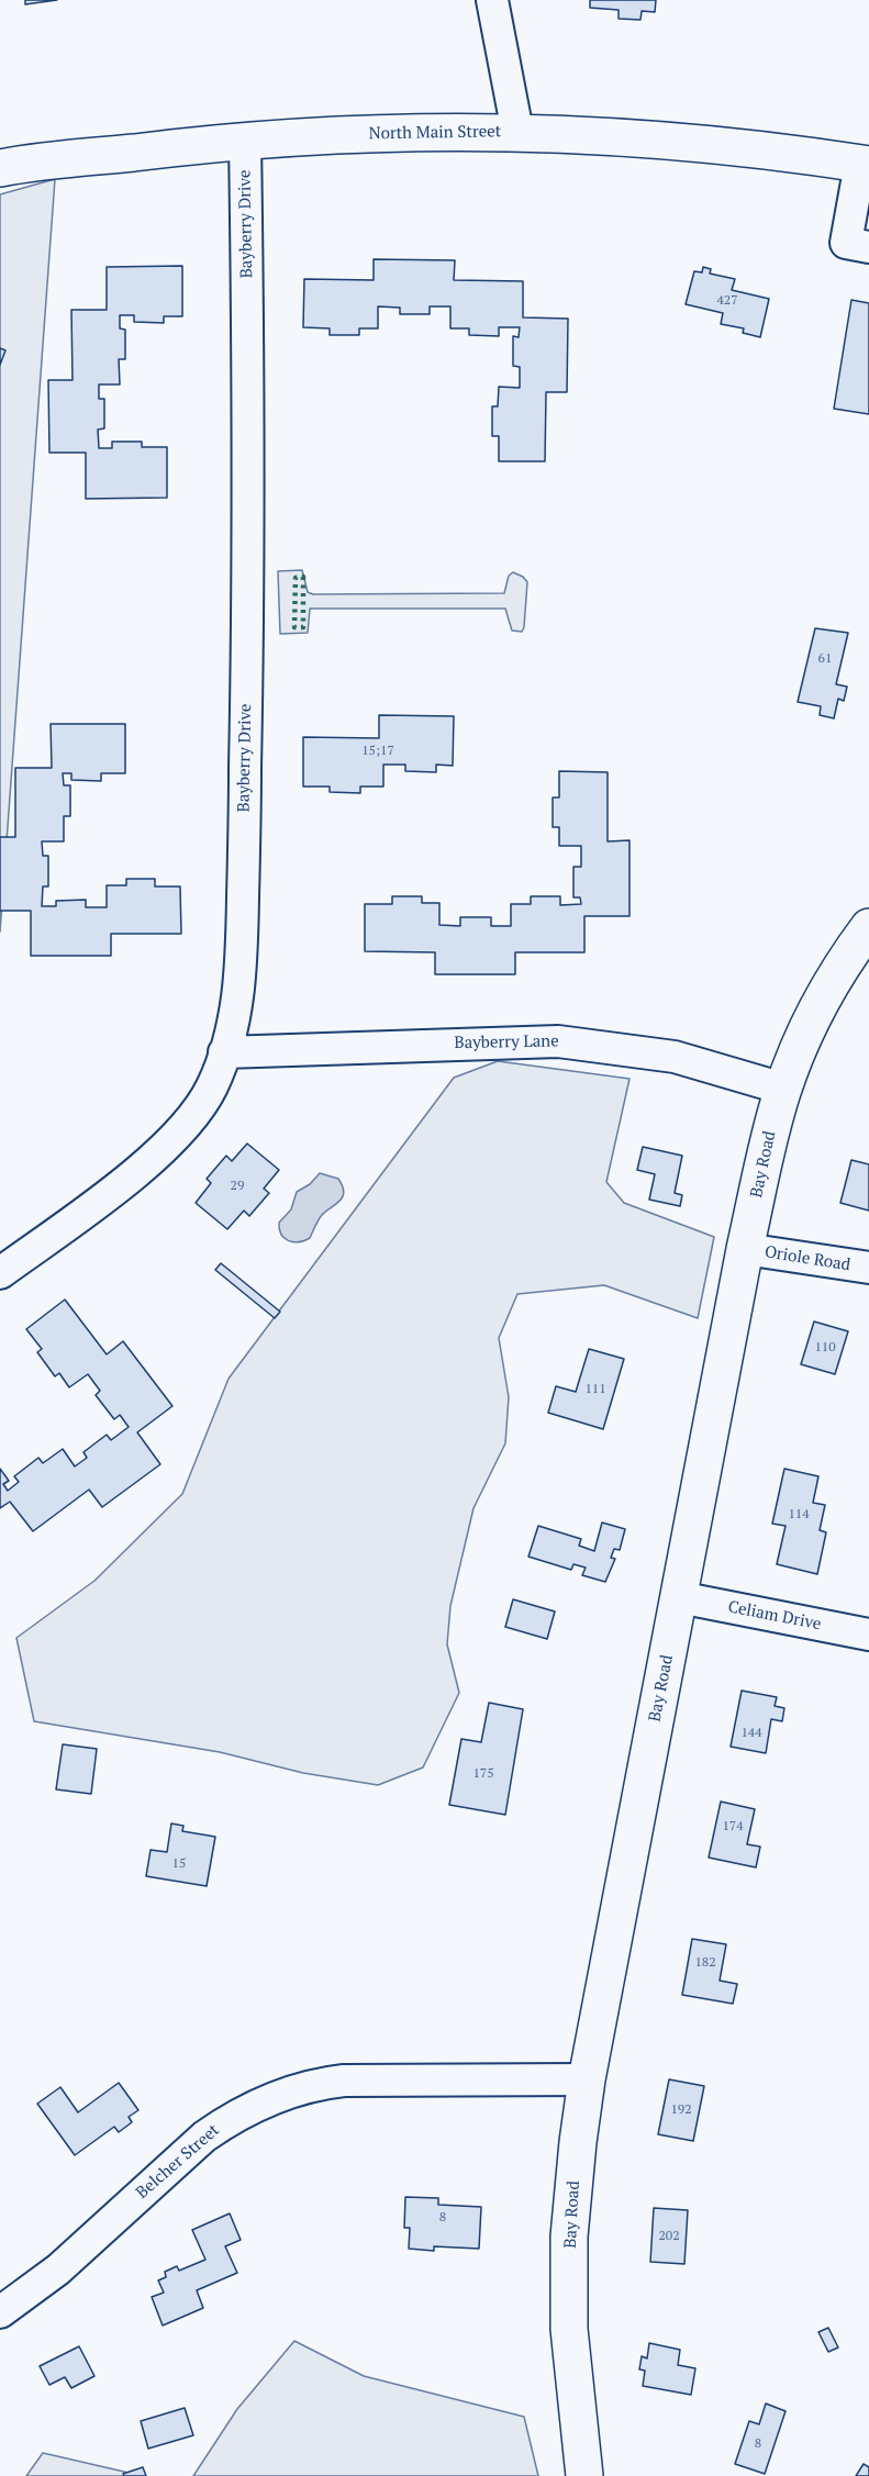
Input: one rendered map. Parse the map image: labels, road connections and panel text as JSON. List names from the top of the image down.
{
  "streets": {
    "main road": ["North Main Street", "Bay Road"],
    "street": [
      "Bayberry Drive",
      "Bayberry Lane",
      "Oriole Road",
      "Celiam Drive",
      "Belcher Street"
    ]
  },
  "crossings": [
    ["North Main Street", "Bayberry Drive"],
    ["Bayberry Drive", "Bayberry Lane"],
    ["Bayberry Lane", "Bay Road"],
    ["Bay Road", "Oriole Road"],
    ["Bay Road", "Celiam Drive"],
    ["Bay Road", "Belcher Street"]
  ],
  "house_numbers": [
    "427",
    "61",
    "15;17",
    "29",
    "110",
    "111",
    "114",
    "144",
    "175",
    "174",
    "15",
    "182",
    "192",
    "8",
    "202",
    "8"
  ]
}
